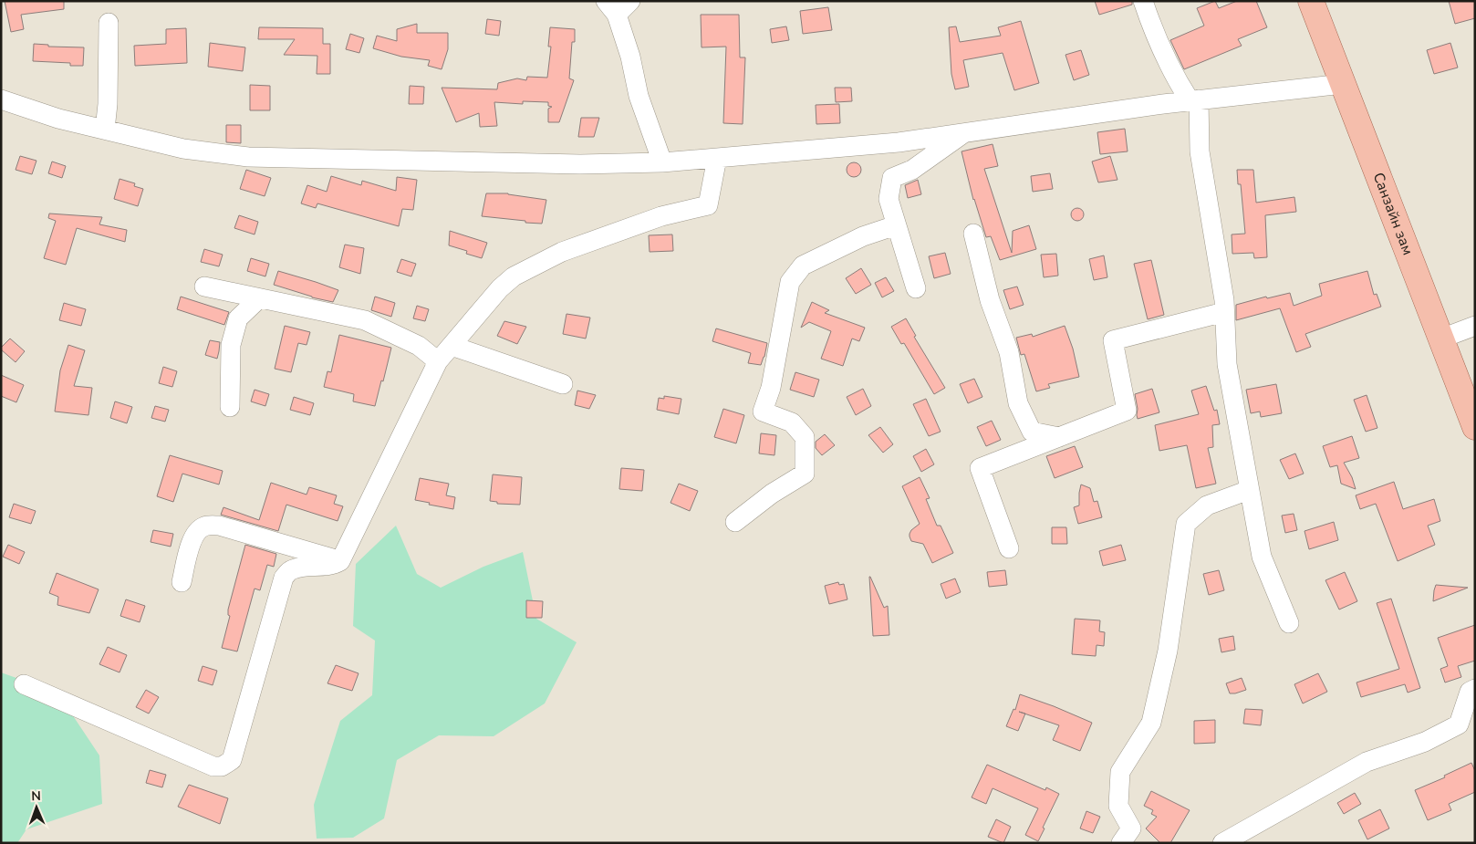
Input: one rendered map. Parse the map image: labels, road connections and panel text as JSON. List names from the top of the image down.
{
  "streets": {
    "main road": ["Санзайн зам"]
  },
  "north": "top"
}
